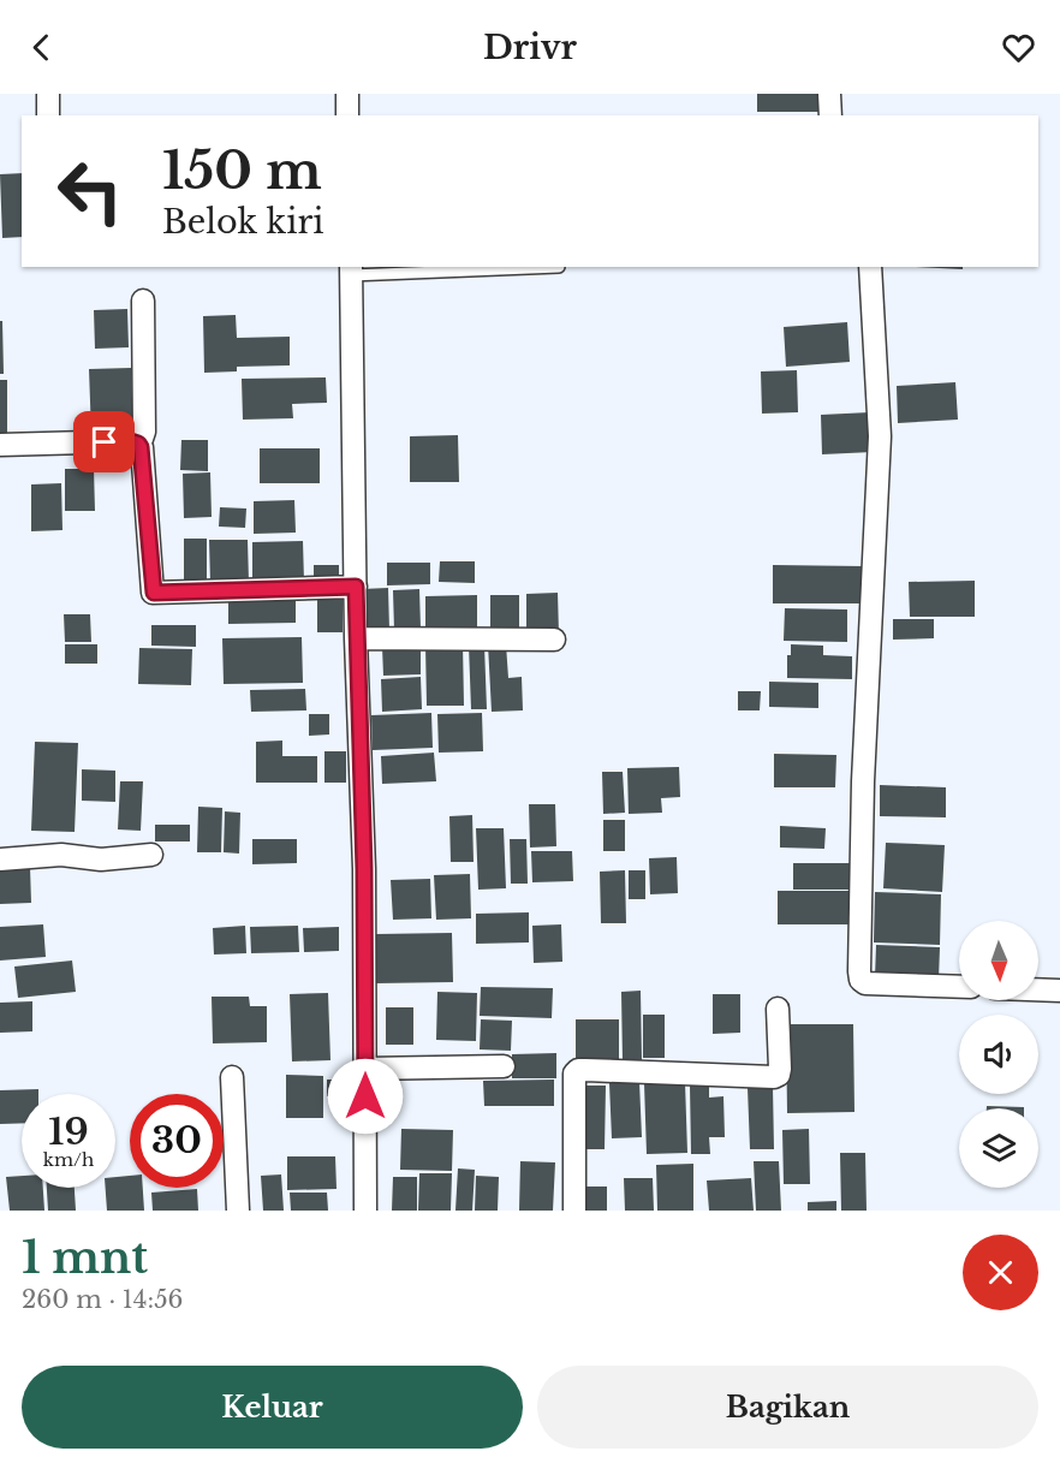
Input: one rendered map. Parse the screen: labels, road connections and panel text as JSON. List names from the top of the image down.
{
  "north": "bottom",
  "page": {
    "header": "Drivr",
    "turn": ["150 m", "Belok kiri"],
    "speed": "19 km/h",
    "limit": "30",
    "heading": ["1 mnt", "260 m · 14:56"],
    "buttons": ["Keluar", "Bagikan"]
  }
}
